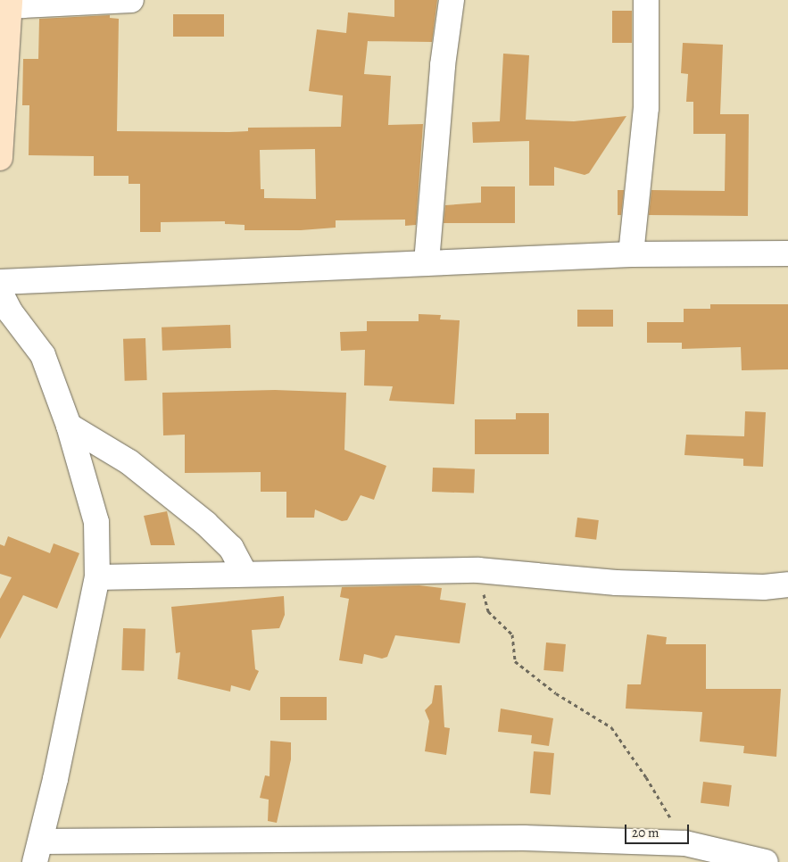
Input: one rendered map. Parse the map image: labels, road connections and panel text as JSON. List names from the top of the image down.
{
  "scale_bar": "20 m"
}
